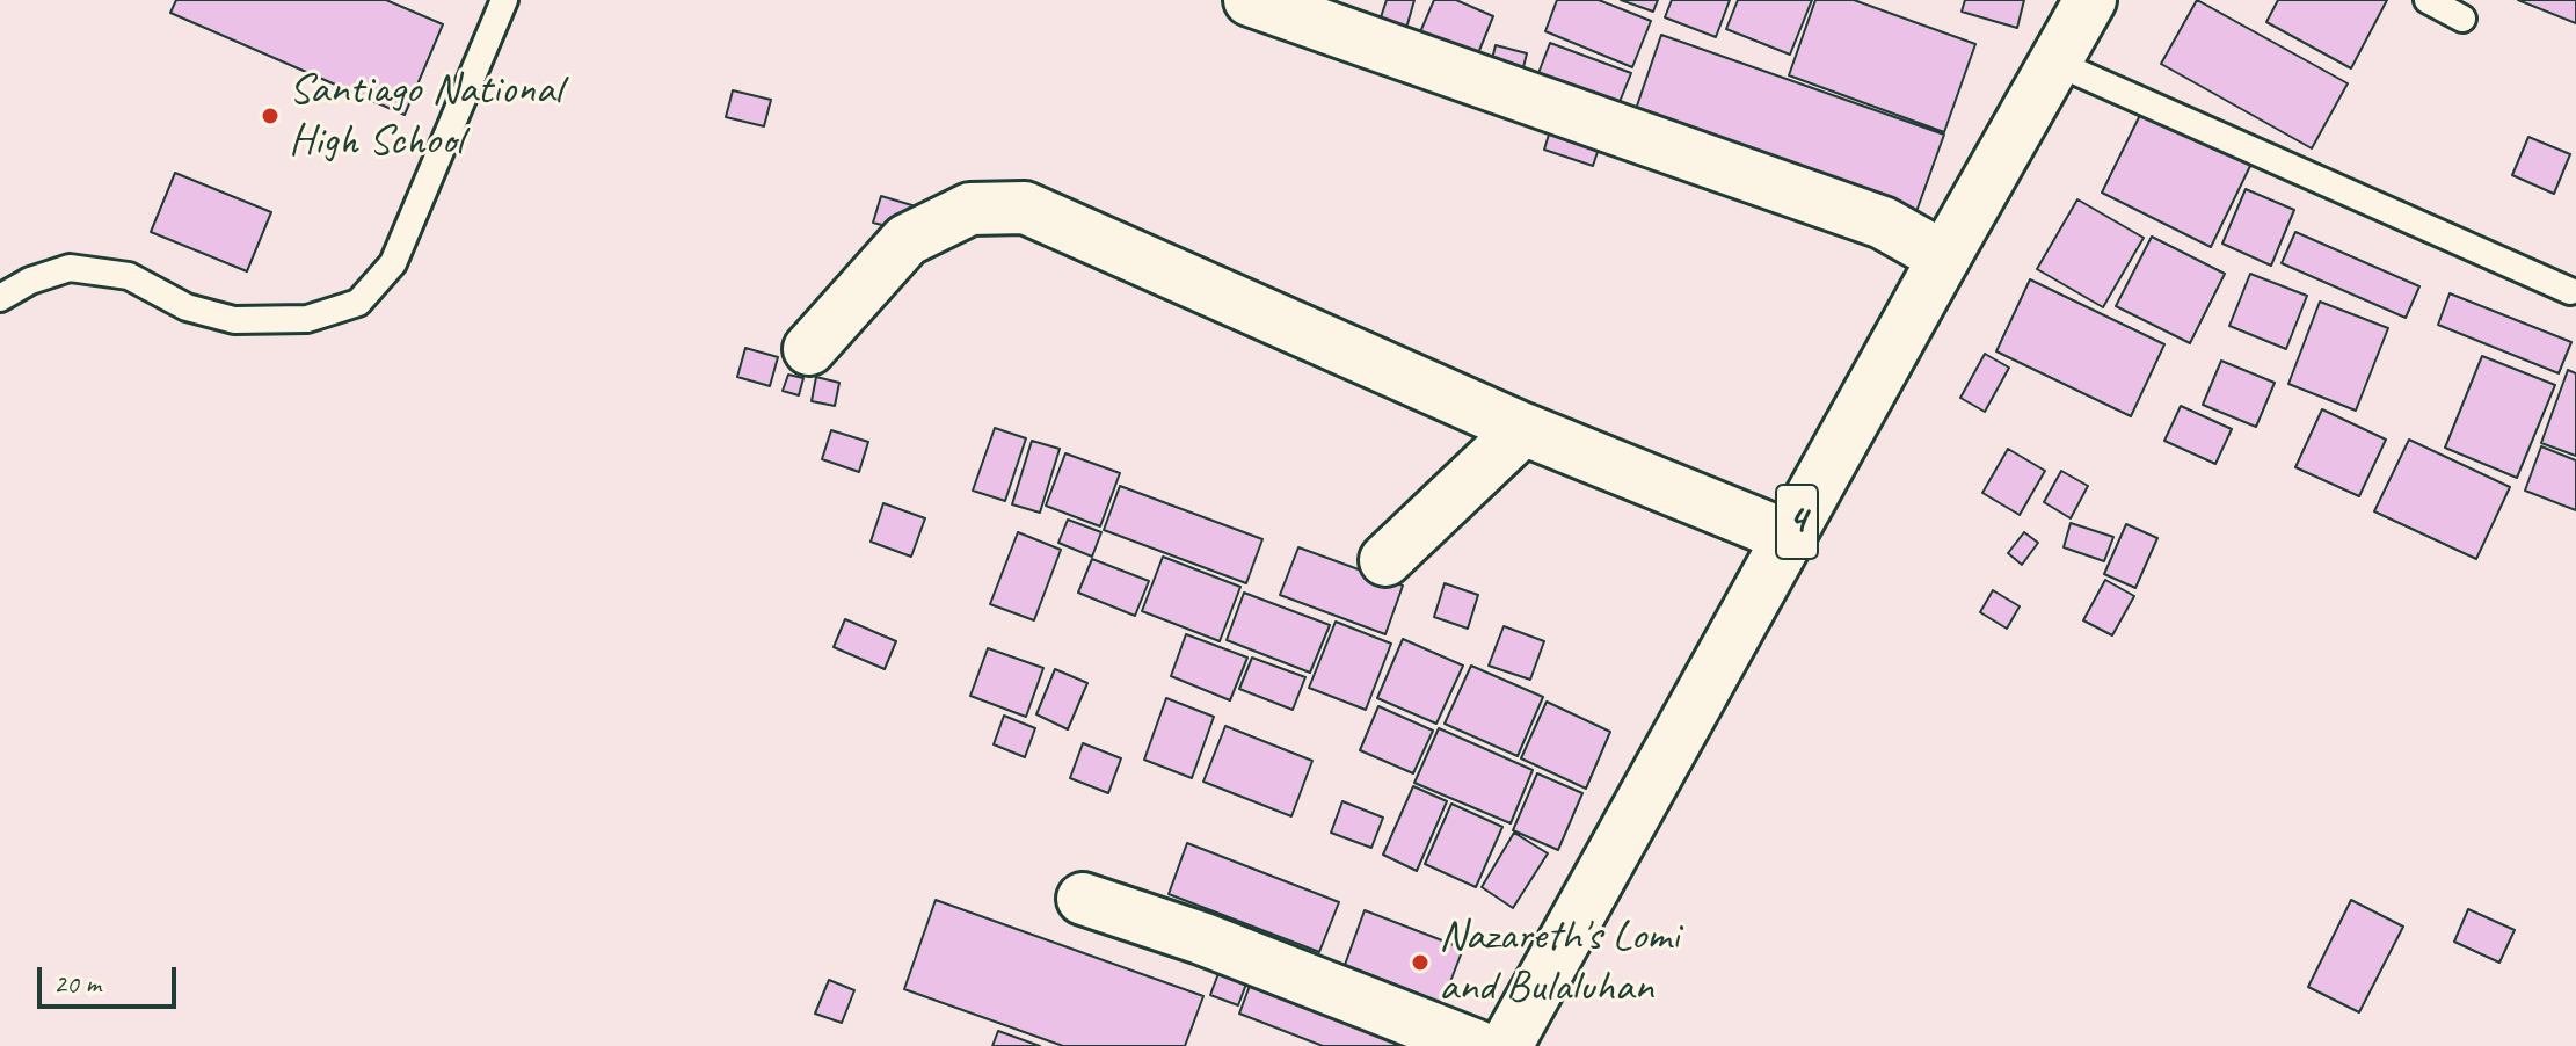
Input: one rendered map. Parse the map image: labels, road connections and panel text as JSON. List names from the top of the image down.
{
  "streets": {
    "main road": ["4"]
  },
  "places": ["Santiago National High School", "Nazareth's Lomi and Bulaluhan"],
  "scale_bar": "20 m"
}
